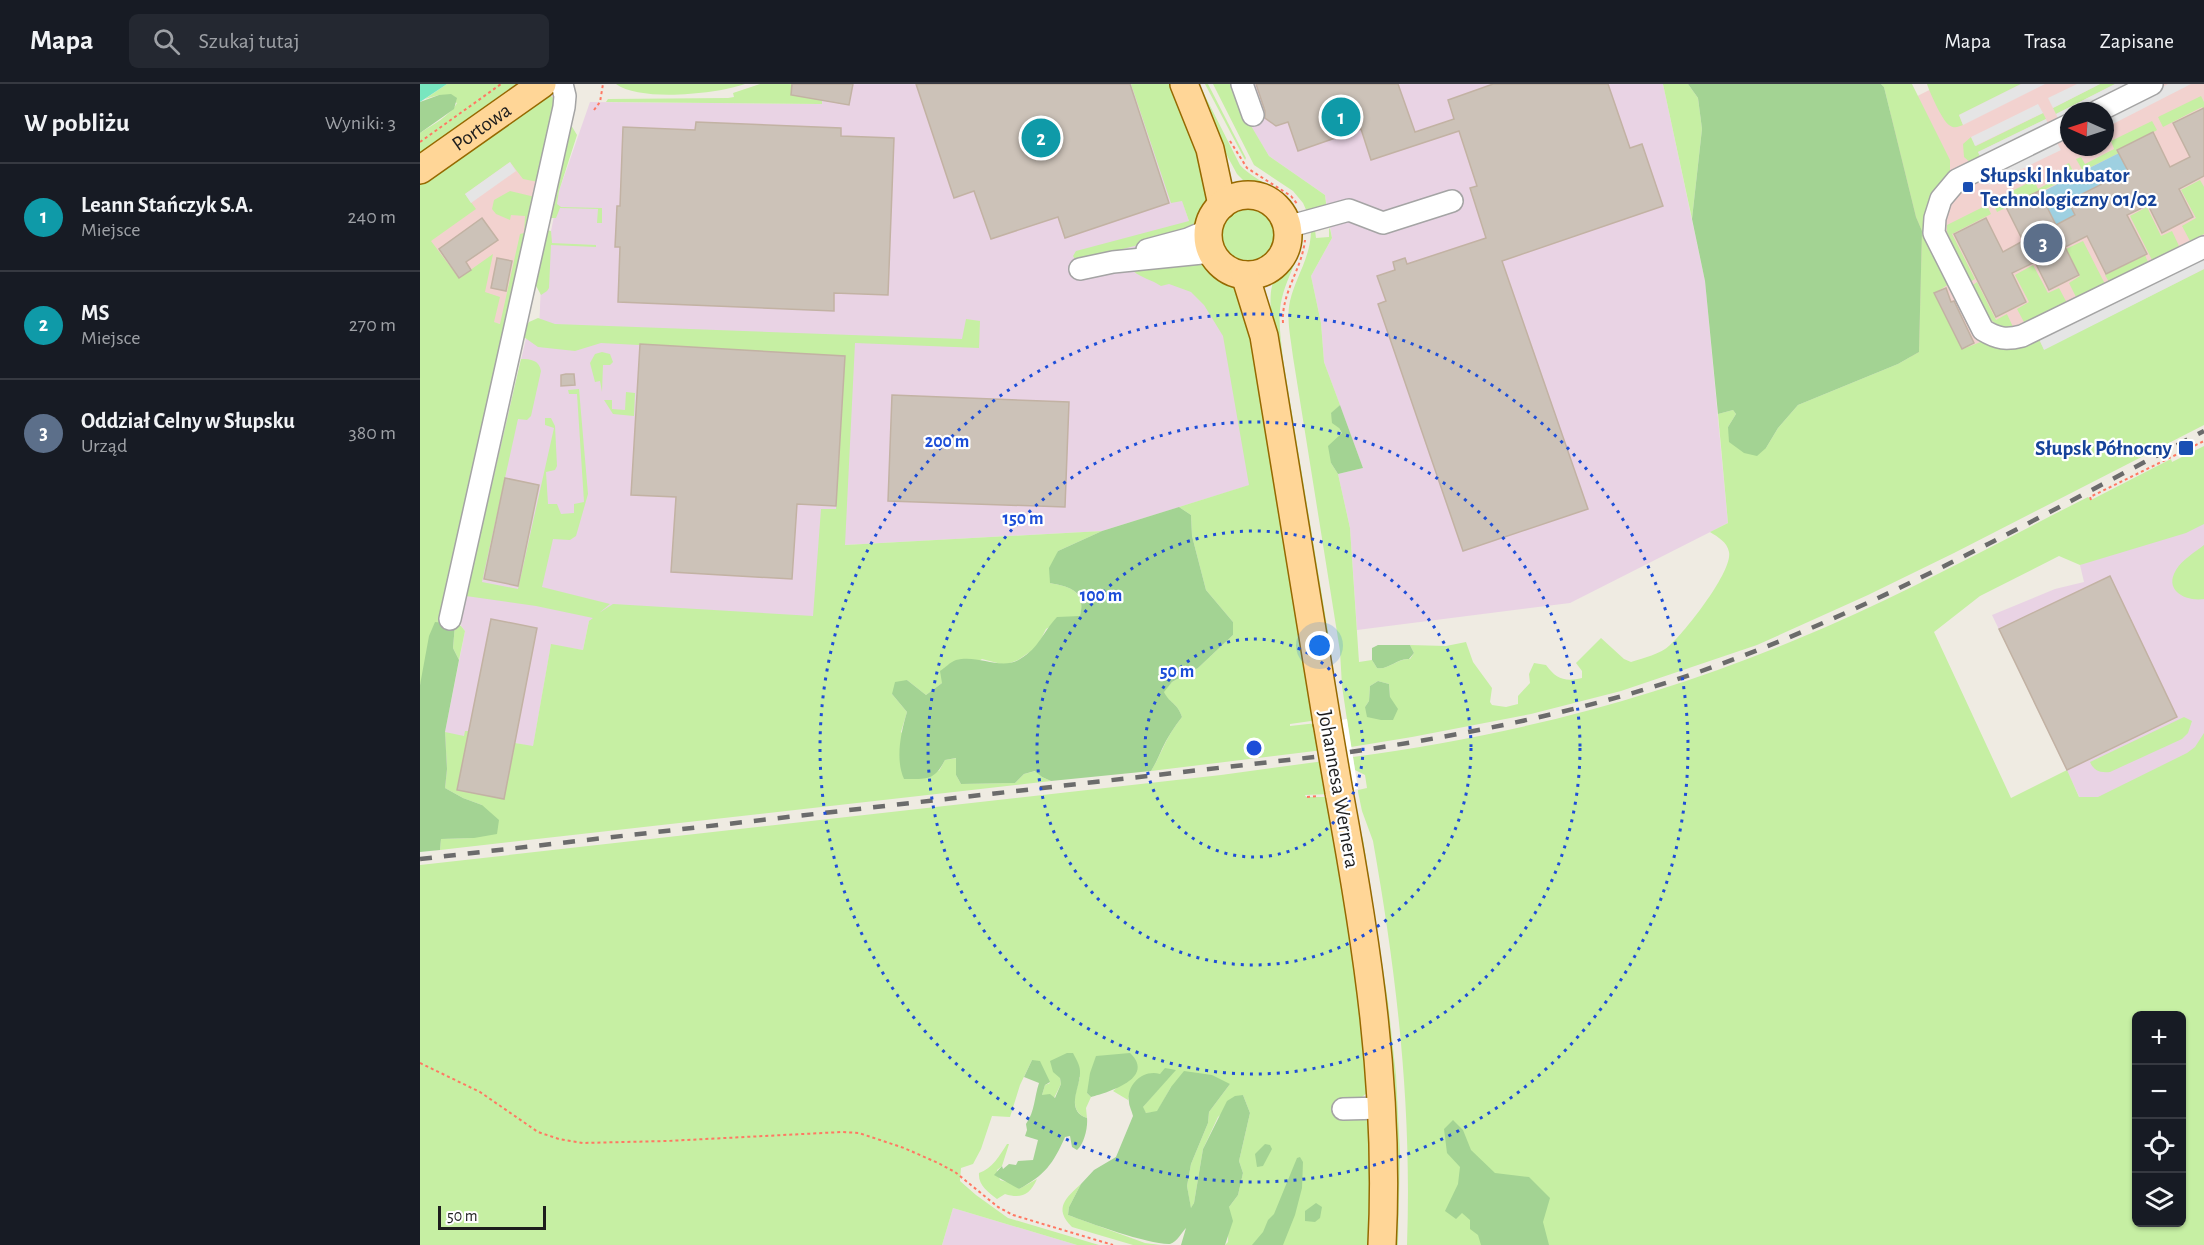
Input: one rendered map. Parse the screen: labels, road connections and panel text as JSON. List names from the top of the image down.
{
  "streets": {
    "main road": ["Portowa", "Johannesa Wernera"]
  },
  "places": {
    "transit": ["Słupski Inkubator Technologiczny 01/02", "Słupsk Północny"]
  },
  "scale_bar": "50 m",
  "north": "left",
  "page": {
    "header": "Mapa",
    "search": "Szukaj tutaj",
    "nav": ["Mapa", "Trasa", "Zapisane"],
    "heading": ["W pobliżu", "Wyniki: 3"],
    "pins": ["1", "2", "3"],
    "list": [
      {
        "mark": "1",
        "name": "Leann Stańczyk S.A.",
        "note": "Miejsce",
        "value": "240 m"
      },
      {
        "mark": "2",
        "name": "MS",
        "note": "Miejsce",
        "value": "270 m"
      },
      {
        "mark": "3",
        "name": "Oddział Celny w Słupsku",
        "note": "Urząd",
        "value": "380 m"
      }
    ],
    "map_buttons": ["+", "−"],
    "scale": "50 m"
  },
  "rings": [
    "200 m",
    "150 m",
    "100 m",
    "50 m"
  ]
}
